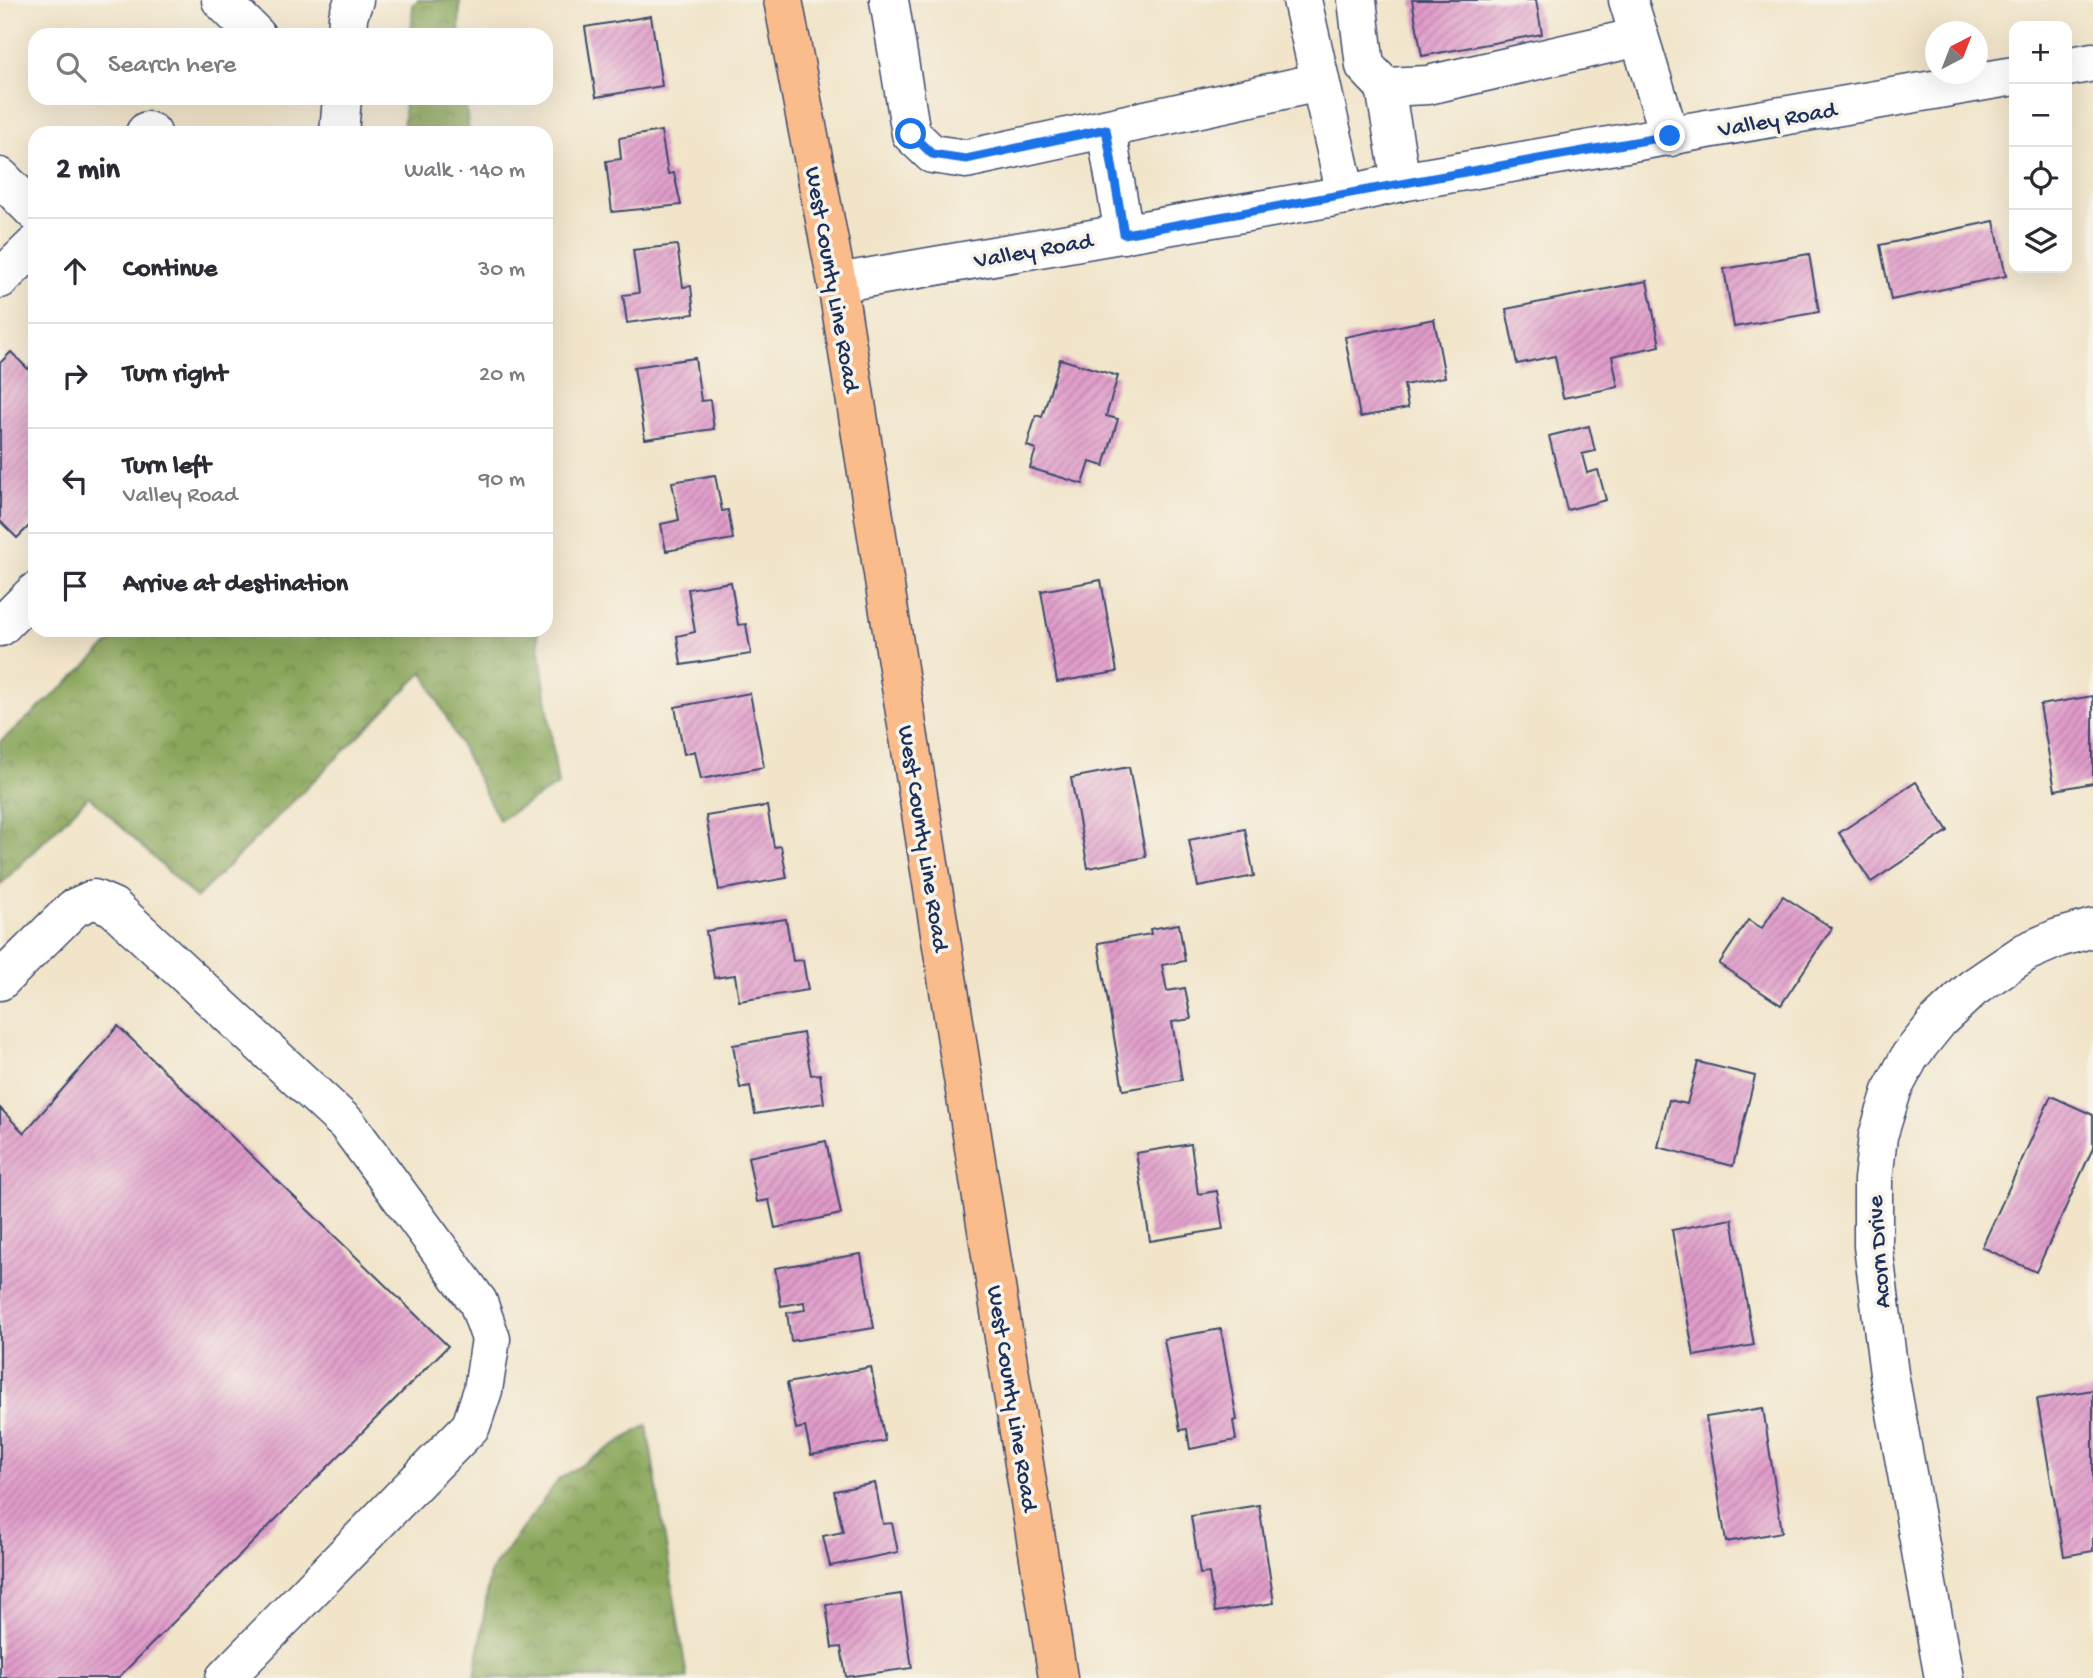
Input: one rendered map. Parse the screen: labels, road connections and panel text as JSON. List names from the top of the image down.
{
  "streets": {
    "main road": ["West County Line Road"],
    "street": ["Valley Road", "Acorn Drive"]
  },
  "crossings": [
    ["Valley Road", "West County Line Road"]
  ],
  "north": "top right",
  "page": {
    "map_buttons": ["+", "−"],
    "search": "Search here",
    "heading": ["2 min", "Walk · 140 m"],
    "list": [
      ["Continue", "30 m"],
      ["Turn right", "20 m"],
      ["Turn left", "Valley Road", "90 m"],
      "Arrive at destination"
    ]
  }
}
